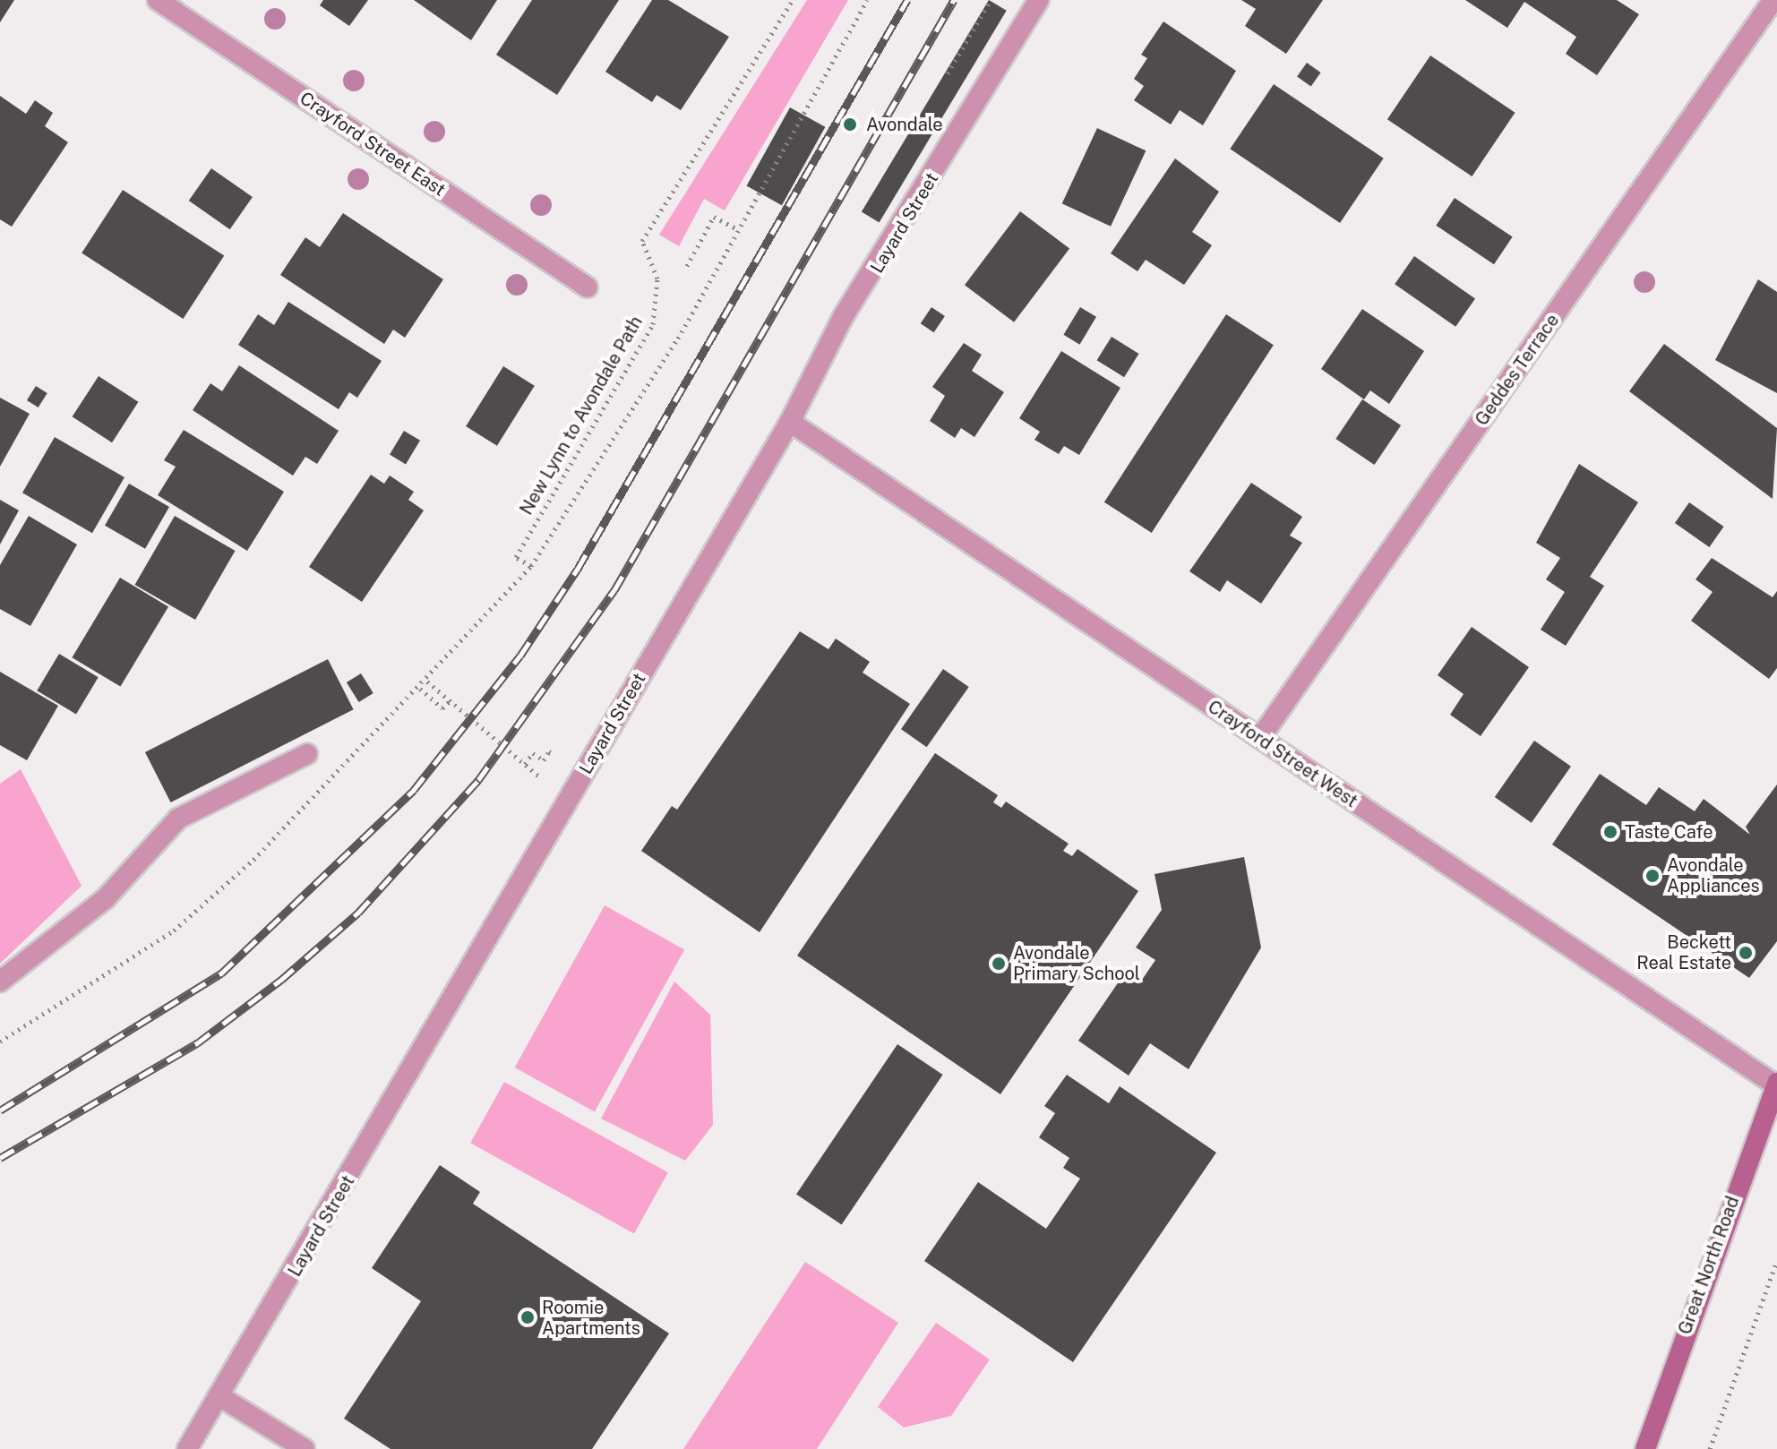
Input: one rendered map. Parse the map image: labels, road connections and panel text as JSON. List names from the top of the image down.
{
  "streets": {
    "main road": ["Great North Road"],
    "street": [
      "Crayford Street East",
      "Layard Street",
      "Geddes Terrace",
      "Crayford Street West"
    ],
    "path": ["New Lynn to Avondale Path"]
  },
  "crossings": [
    ["Layard Street", "Crayford Street West"],
    ["Geddes Terrace", "Crayford Street West"],
    ["Crayford Street West", "Great North Road"]
  ],
  "places": [
    "Avondale",
    "Taste Cafe",
    "Avondale Appliances",
    "Beckett Real Estate",
    "Avondale Primary School",
    "Roomie Apartments"
  ]
}
